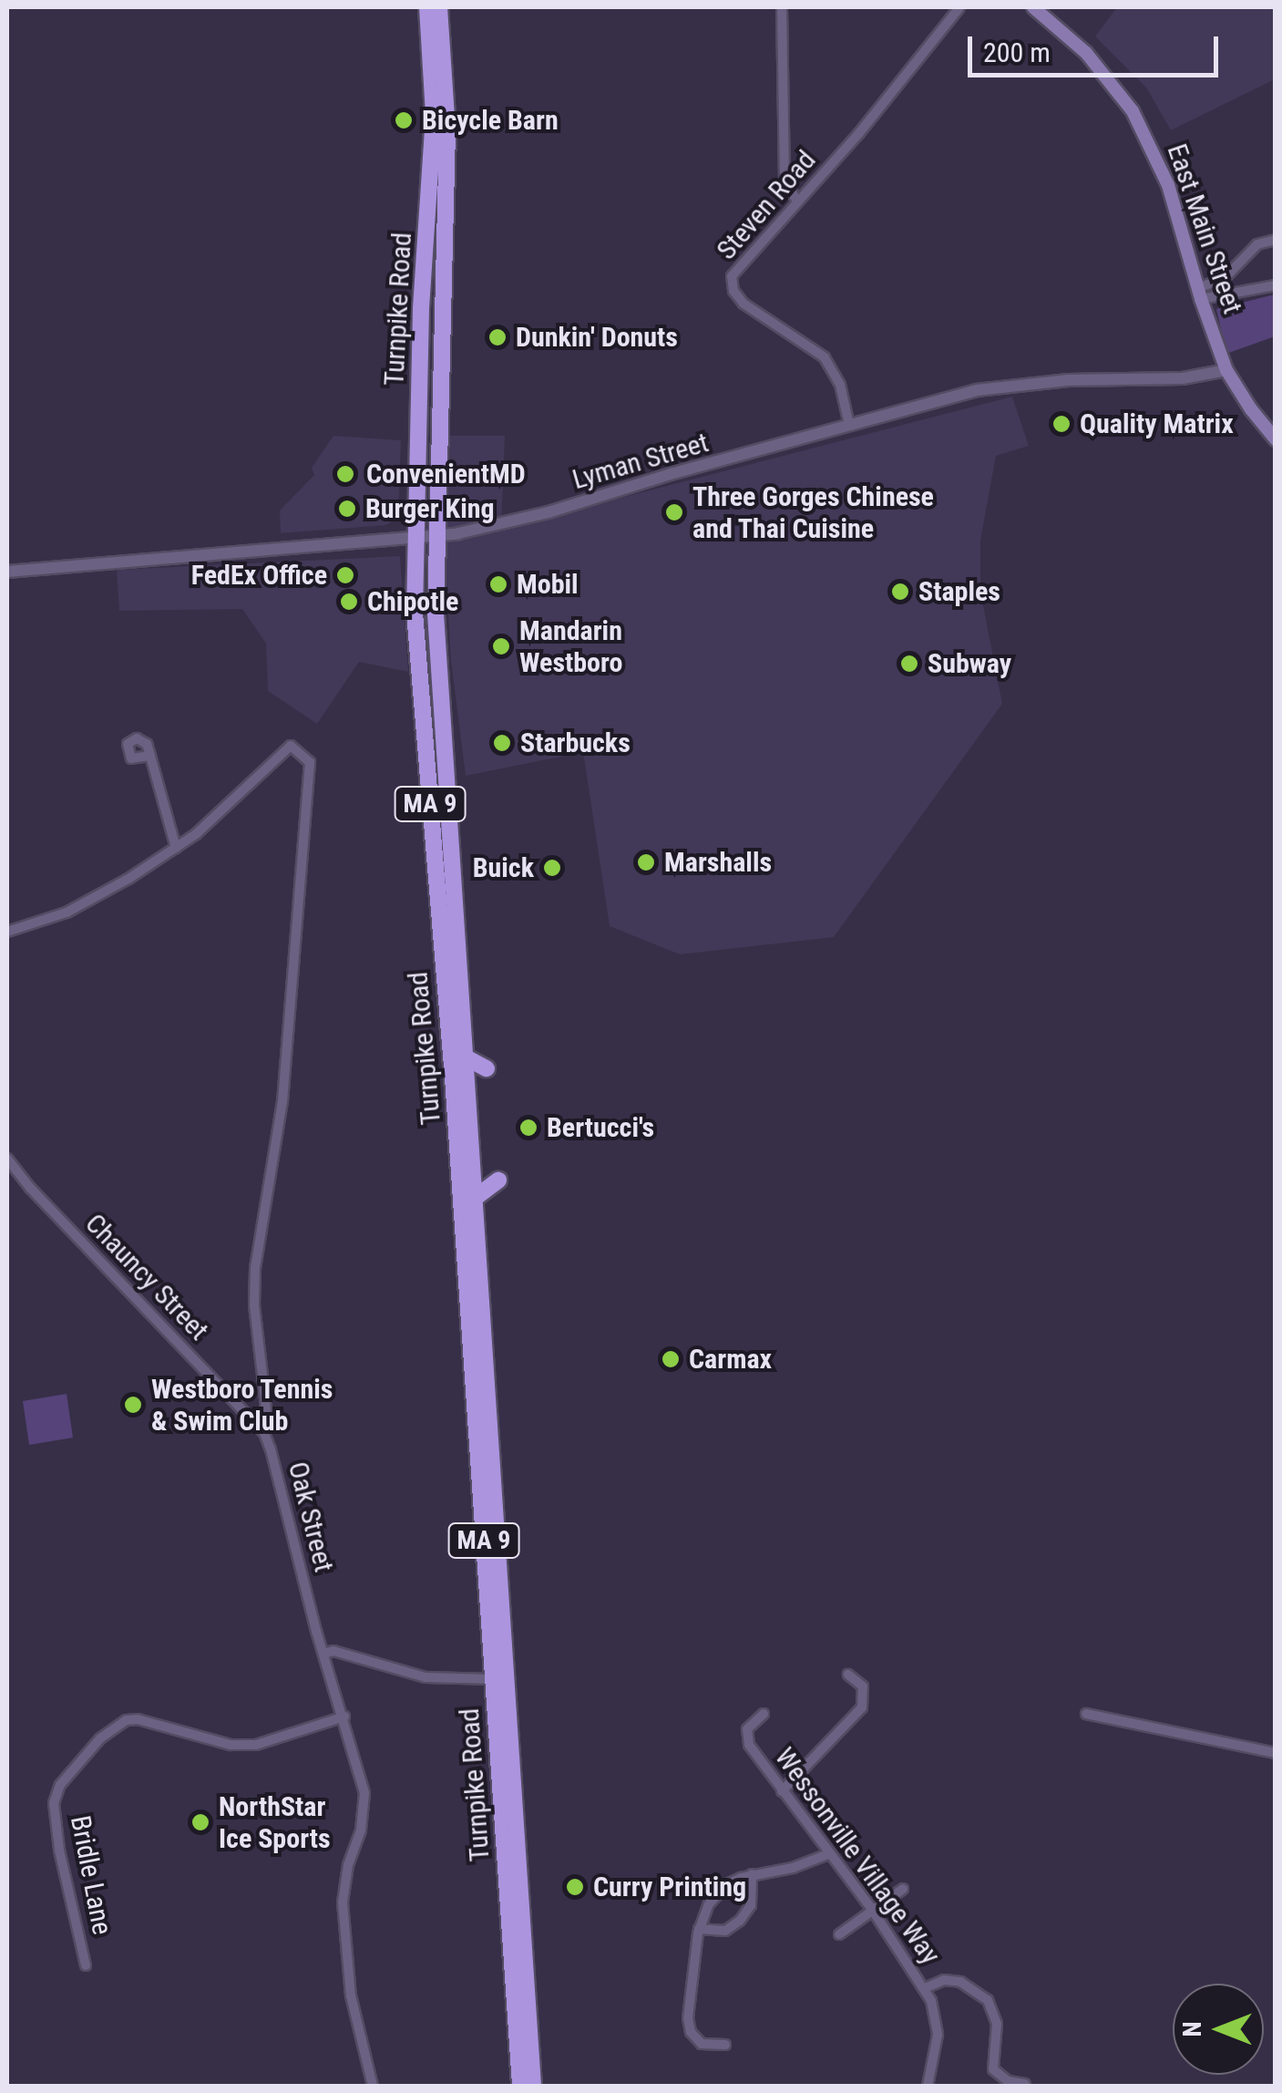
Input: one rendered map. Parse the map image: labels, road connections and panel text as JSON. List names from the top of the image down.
{
  "streets": {
    "highway": ["Turnpike Road", "MA 9"],
    "main road": ["East Main Street"],
    "street": [
      "Steven Road",
      "Lyman Street",
      "Chauncy Street",
      "Oak Street",
      "Wessonville Village Way",
      "Bridle Lane"
    ]
  },
  "crossings": [
    ["Steven Road", "Lyman Street"],
    ["East Main Street", "Lyman Street"],
    ["Turnpike Road", "Lyman Street"],
    ["Chauncy Street", "Oak Street"],
    ["Oak Street", "Bridle Lane"]
  ],
  "places": [
    "Bicycle Barn",
    "Dunkin' Donuts",
    "Quality Matrix",
    "ConvenientMD",
    "Burger King",
    "Three Gorges Chinese and Thai Cuisine",
    "FedEx Office",
    "Mobil",
    "Staples",
    "Chipotle",
    "Mandarin Westboro",
    "Subway",
    "Starbucks",
    "Marshalls",
    "Buick",
    "Bertucci's",
    "Carmax",
    "Westboro Tennis & Swim Club",
    "NorthStar Ice Sports",
    "Curry Printing"
  ],
  "scale_bar": "200 m",
  "north": "left"
}
